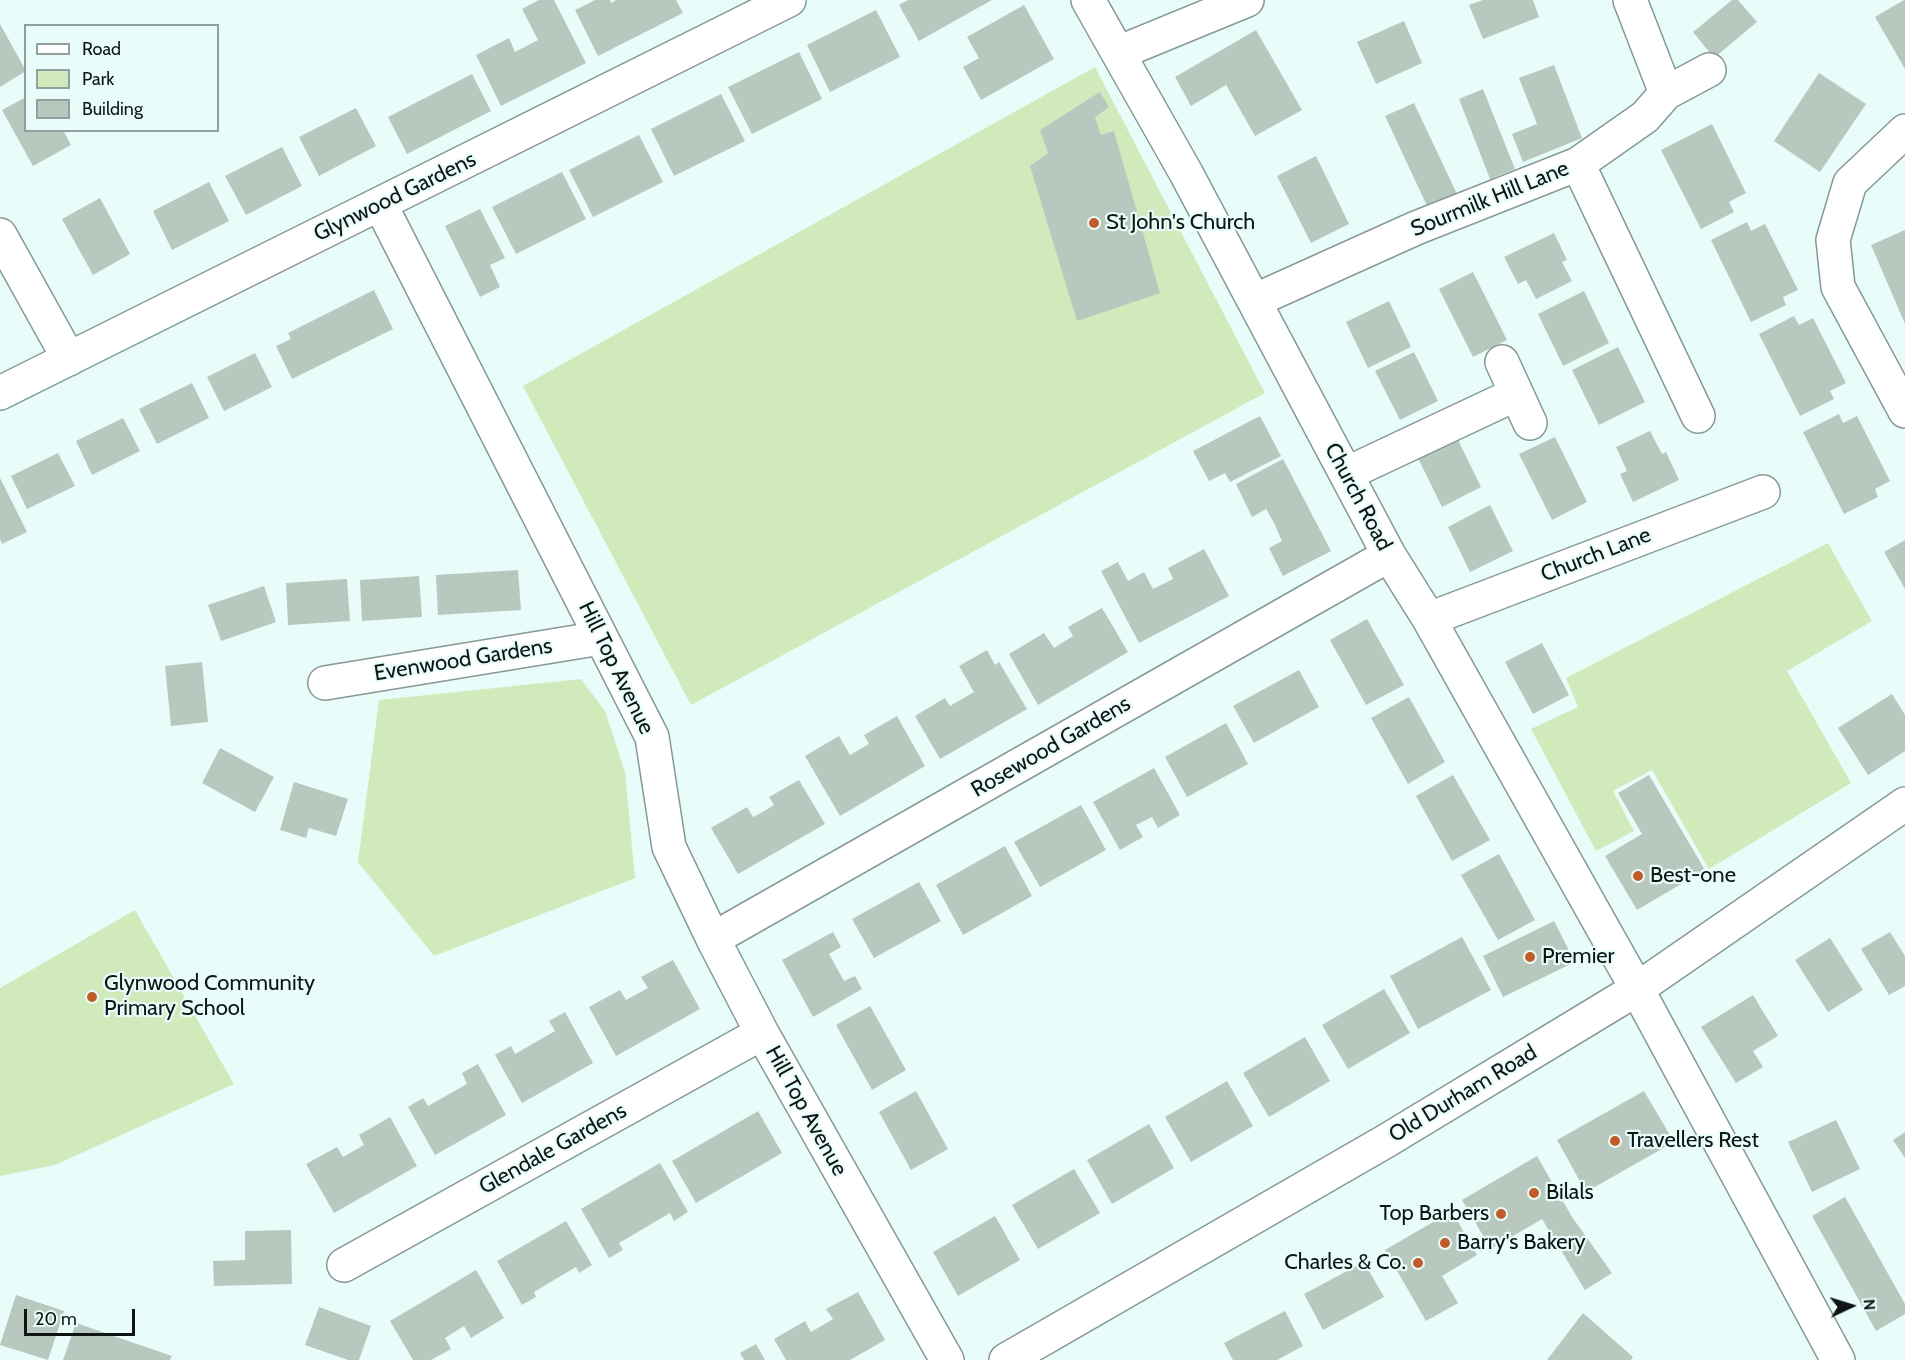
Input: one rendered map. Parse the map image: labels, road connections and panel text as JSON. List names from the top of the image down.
{
  "streets": {
    "street": [
      "Glynwood Gardens",
      "Sourmilk Hill Lane",
      "Church Road",
      "Church Lane",
      "Evenwood Gardens",
      "Hill Top Avenue",
      "Rosewood Gardens",
      "Old Durham Road",
      "Glendale Gardens"
    ]
  },
  "crossings": [
    ["Glynwood Gardens", "Hill Top Avenue"],
    ["Sourmilk Hill Lane", "Church Road"],
    ["Church Road", "Church Lane"],
    ["Church Road", "Rosewood Gardens"],
    ["Church Road", "Old Durham Road"],
    ["Evenwood Gardens", "Hill Top Avenue"],
    ["Hill Top Avenue", "Rosewood Gardens"],
    ["Hill Top Avenue", "Glendale Gardens"]
  ],
  "places": [
    "St John's Church",
    "Best-one",
    "Premier",
    "Glynwood Community Primary School",
    "Travellers Rest",
    "Bilals",
    "Top Barbers",
    "Barry's Bakery",
    "Charles & Co."
  ],
  "legend": ["Road", "Park", "Building"],
  "scale_bar": "20 m",
  "north": "right"
}
